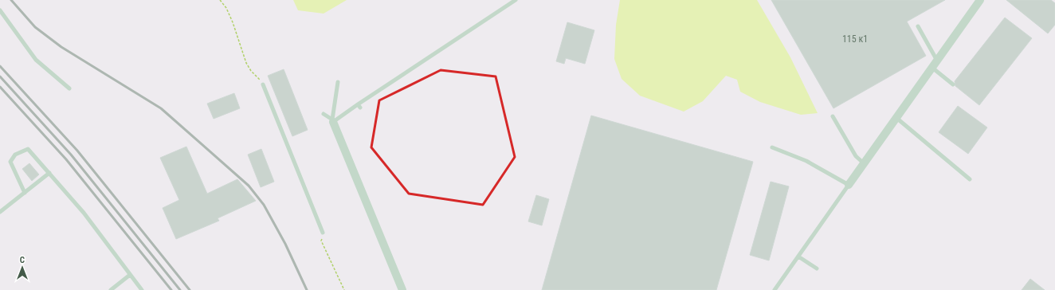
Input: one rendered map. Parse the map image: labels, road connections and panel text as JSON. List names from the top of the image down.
{
  "house_numbers": ["115 к1"],
  "north": "top"
}
